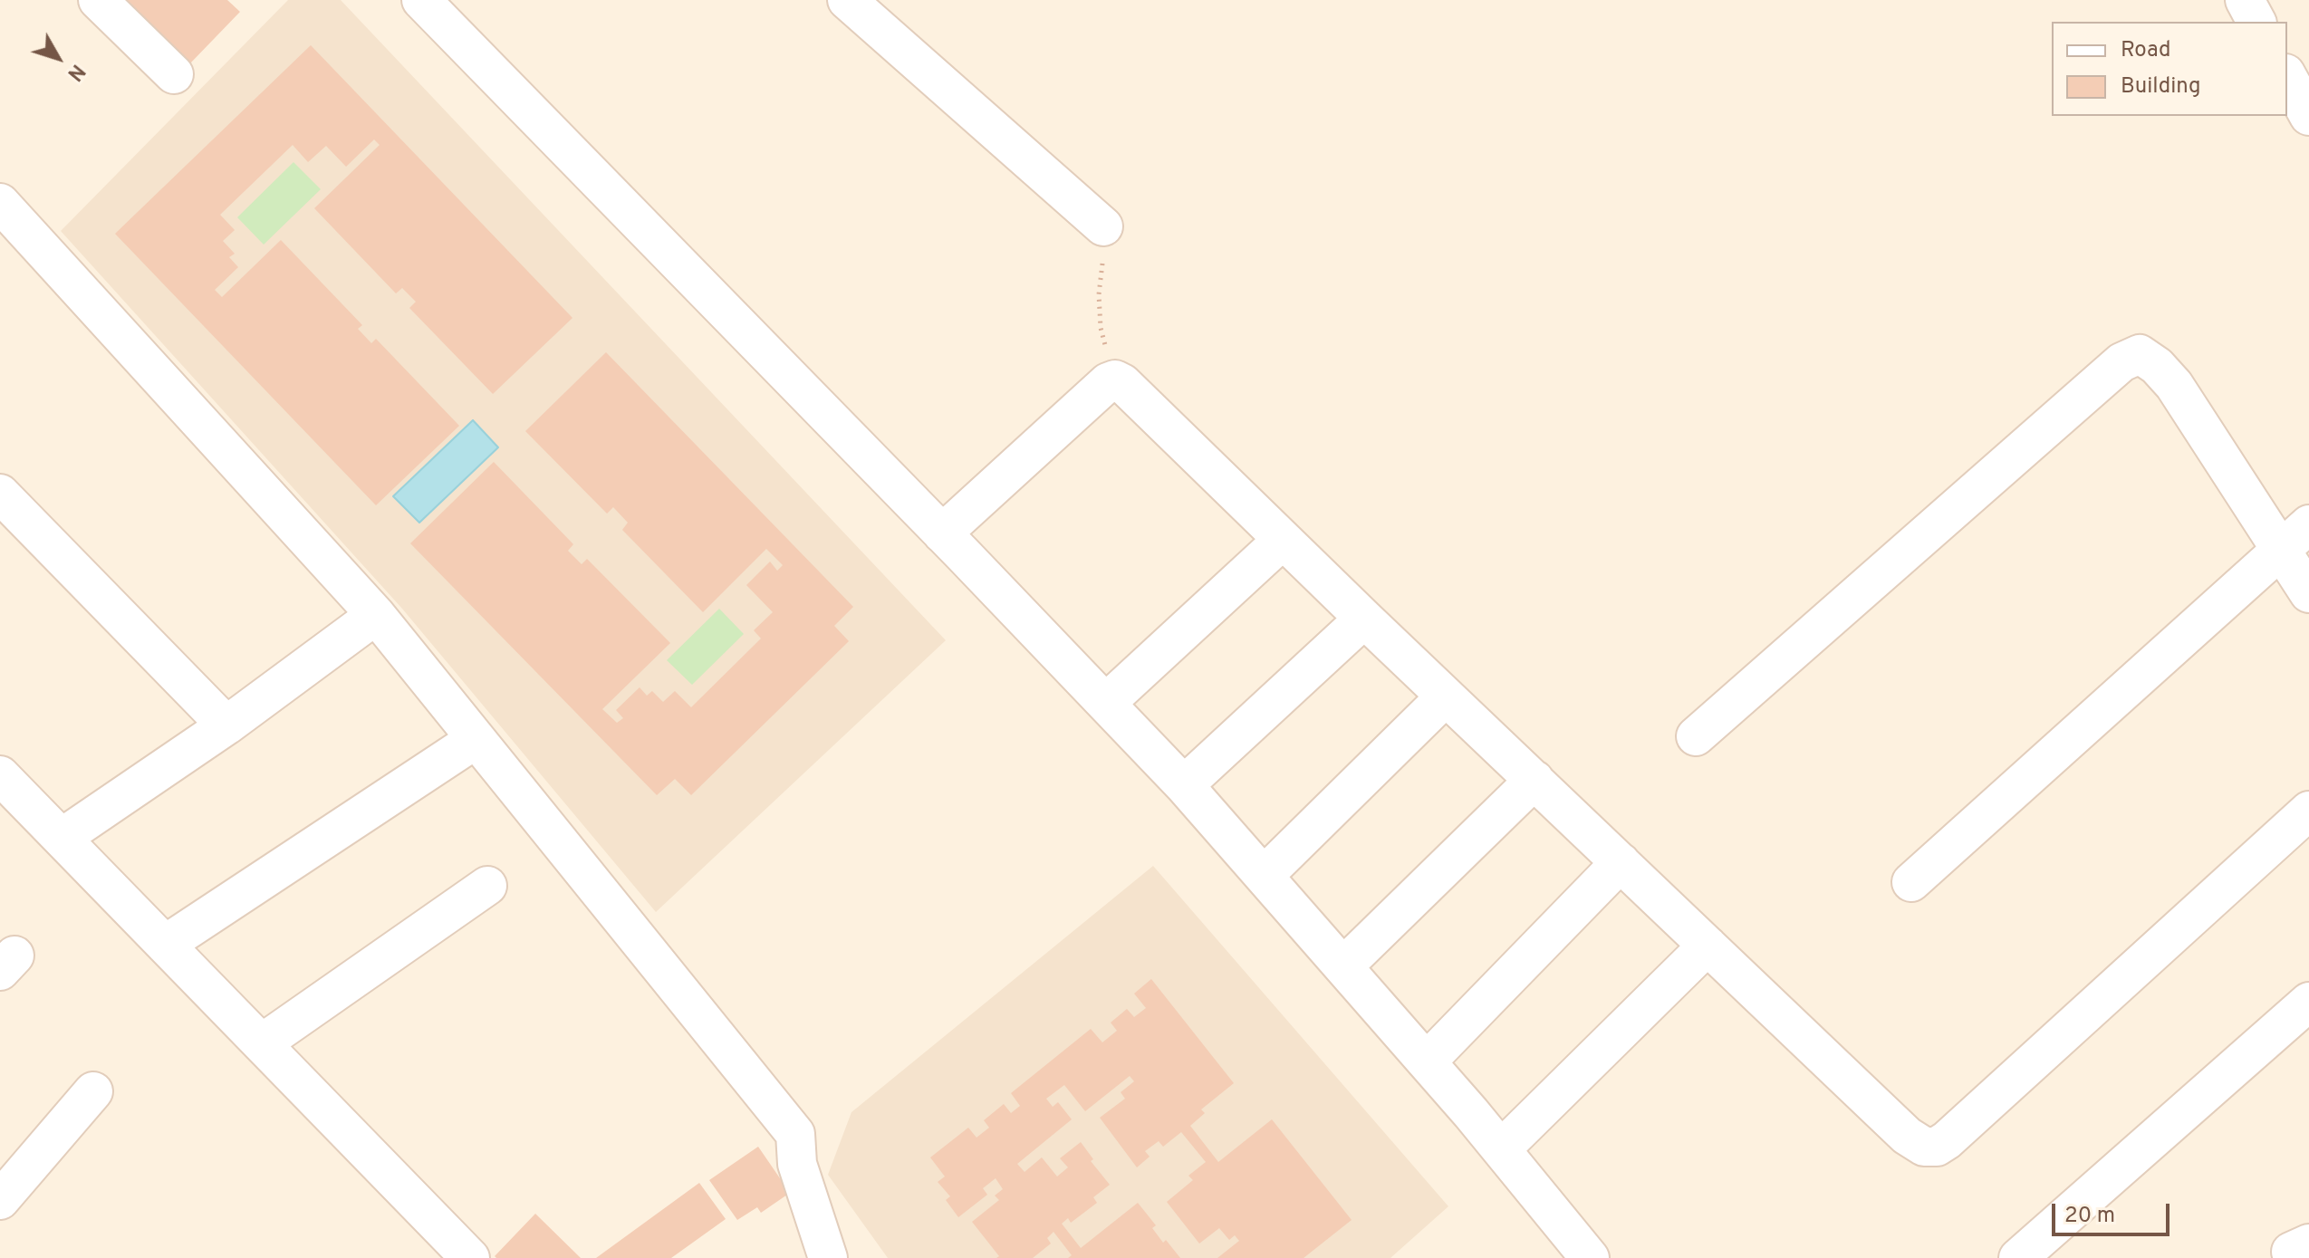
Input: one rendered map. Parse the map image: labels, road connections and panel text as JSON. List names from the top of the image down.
{
  "legend": ["Road", "Building"],
  "scale_bar": "20 m",
  "north": "bottom right"
}
